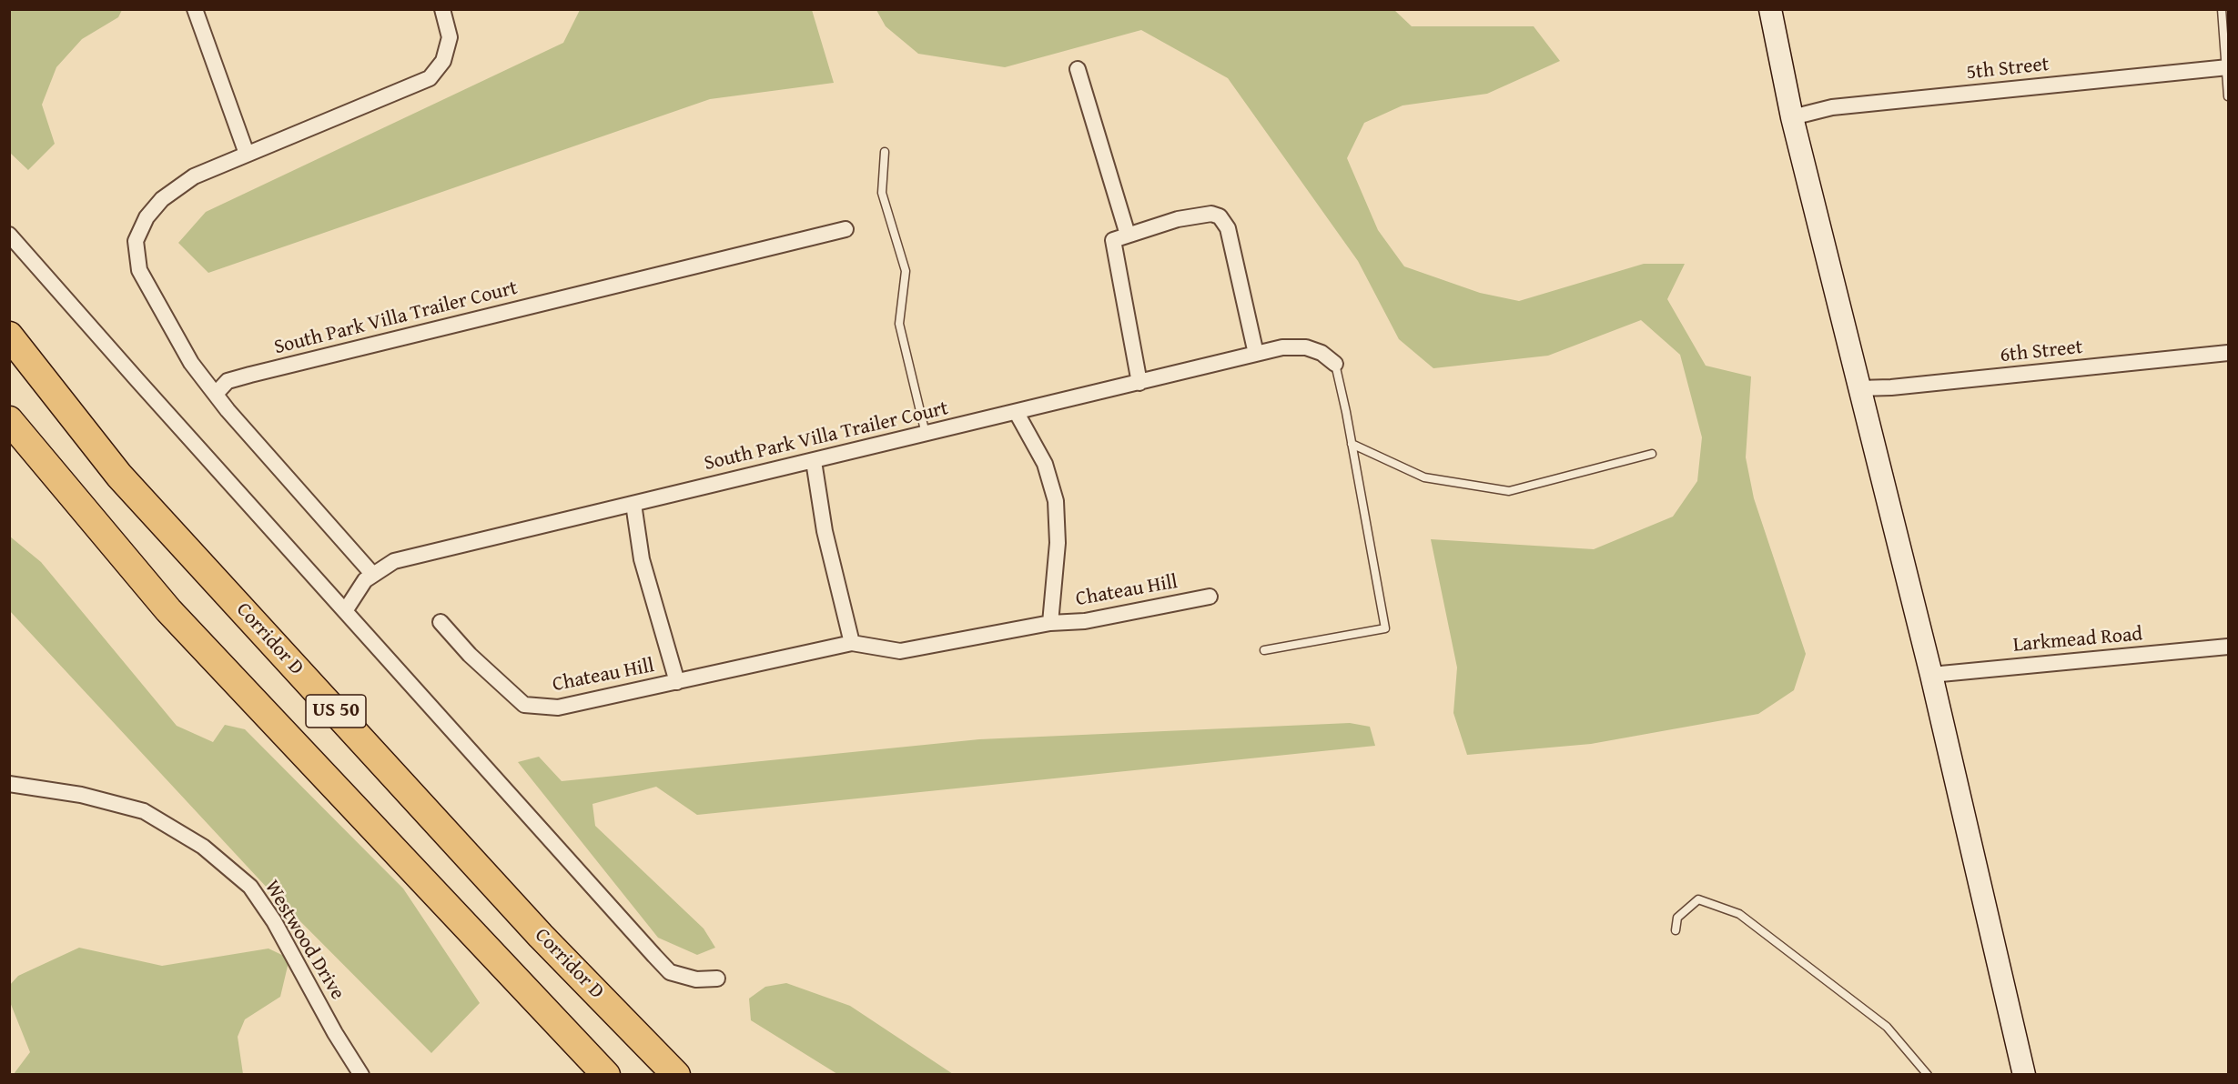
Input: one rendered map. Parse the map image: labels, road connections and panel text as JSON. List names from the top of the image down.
{
  "streets": {
    "highway": ["Corridor D", "US 50"],
    "street": [
      "5th Street",
      "South Park Villa Trailer Court",
      "6th Street",
      "Chateau Hill",
      "Larkmead Road",
      "Westwood Drive"
    ]
  },
  "crossings": [
    ["South Park Villa Trailer Court", "Chateau Hill"]
  ]
}
